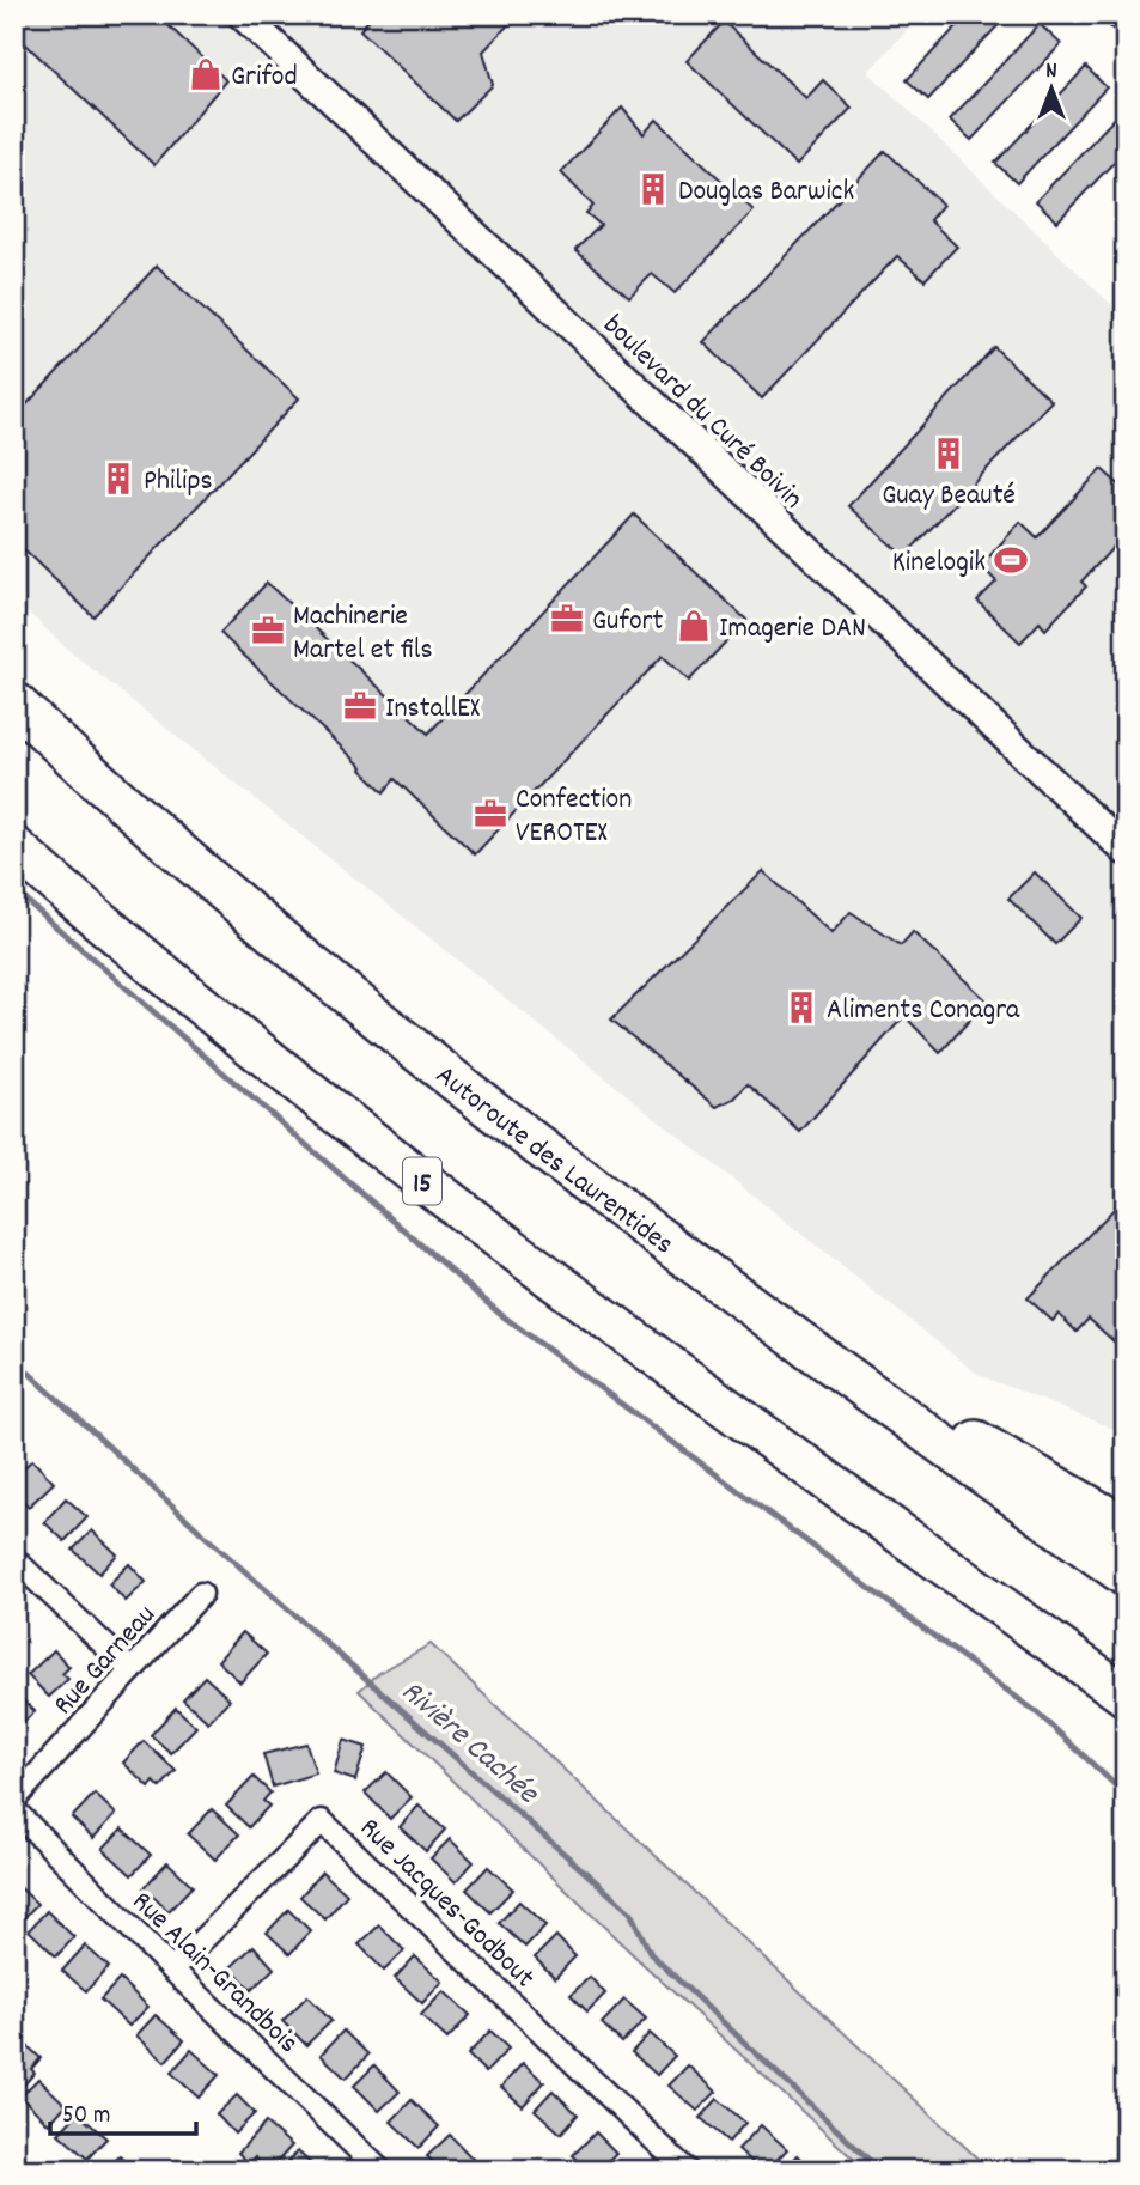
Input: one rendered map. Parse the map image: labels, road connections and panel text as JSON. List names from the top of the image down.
{
  "streets": {
    "highway": ["Autoroute des Laurentides", "15"],
    "street": [
      "boulevard du Curé Boivin",
      "Rue Garneau",
      "Rue Jacques-Godbout",
      "Rue Alain-Grandbois"
    ]
  },
  "crossings": [
    ["Rue Jacques-Godbout", "Rue Alain-Grandbois"]
  ],
  "water": ["Rivière Cachée"],
  "places": {
    "shop": ["Grifod", "Imagerie DAN"],
    "building": [
      "Douglas Barwick",
      "Guay Beauté",
      "Philips",
      "Aliments Conagra"
    ],
    "sports": ["Kinelogik"],
    "office": [
      "Gufort",
      "Machinerie Martel et fils",
      "InstallEX",
      "Confection VEROTEX"
    ]
  },
  "scale_bar": "50 m",
  "north": "top"
}
